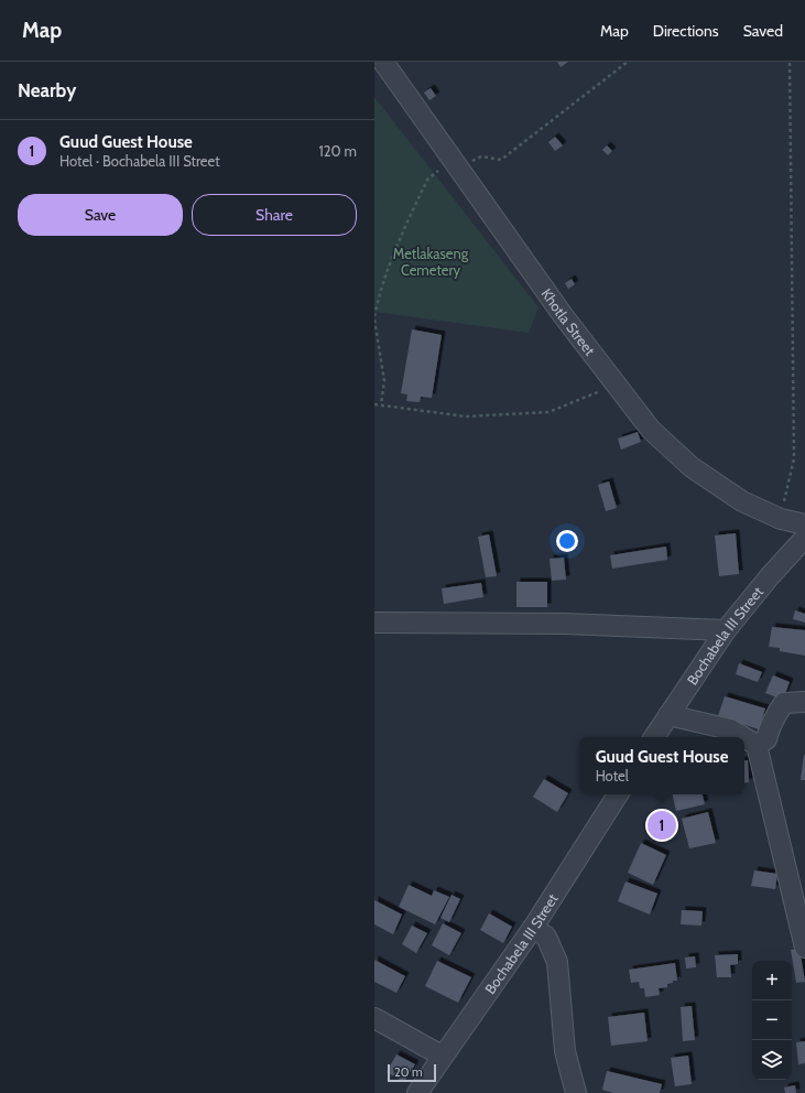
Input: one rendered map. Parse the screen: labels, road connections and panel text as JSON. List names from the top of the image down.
{
  "streets": {
    "street": ["Khotla Street", "Bochabela III Street"]
  },
  "parks": ["Metlakaseng Cemetery"],
  "scale_bar": "20 m",
  "page": {
    "header": "Map",
    "nav": ["Map", "Directions", "Saved"],
    "heading": "Nearby",
    "list": [
      {
        "mark": "1",
        "name": "Guud Guest House",
        "note": "Hotel · Bochabela III Street",
        "value": "120 m"
      }
    ],
    "buttons": ["Save", "Share"],
    "popup": ["Guud Guest House", "Hotel"],
    "pins": "1",
    "map_buttons": ["+", "−"],
    "scale": "20 m"
  }
}
